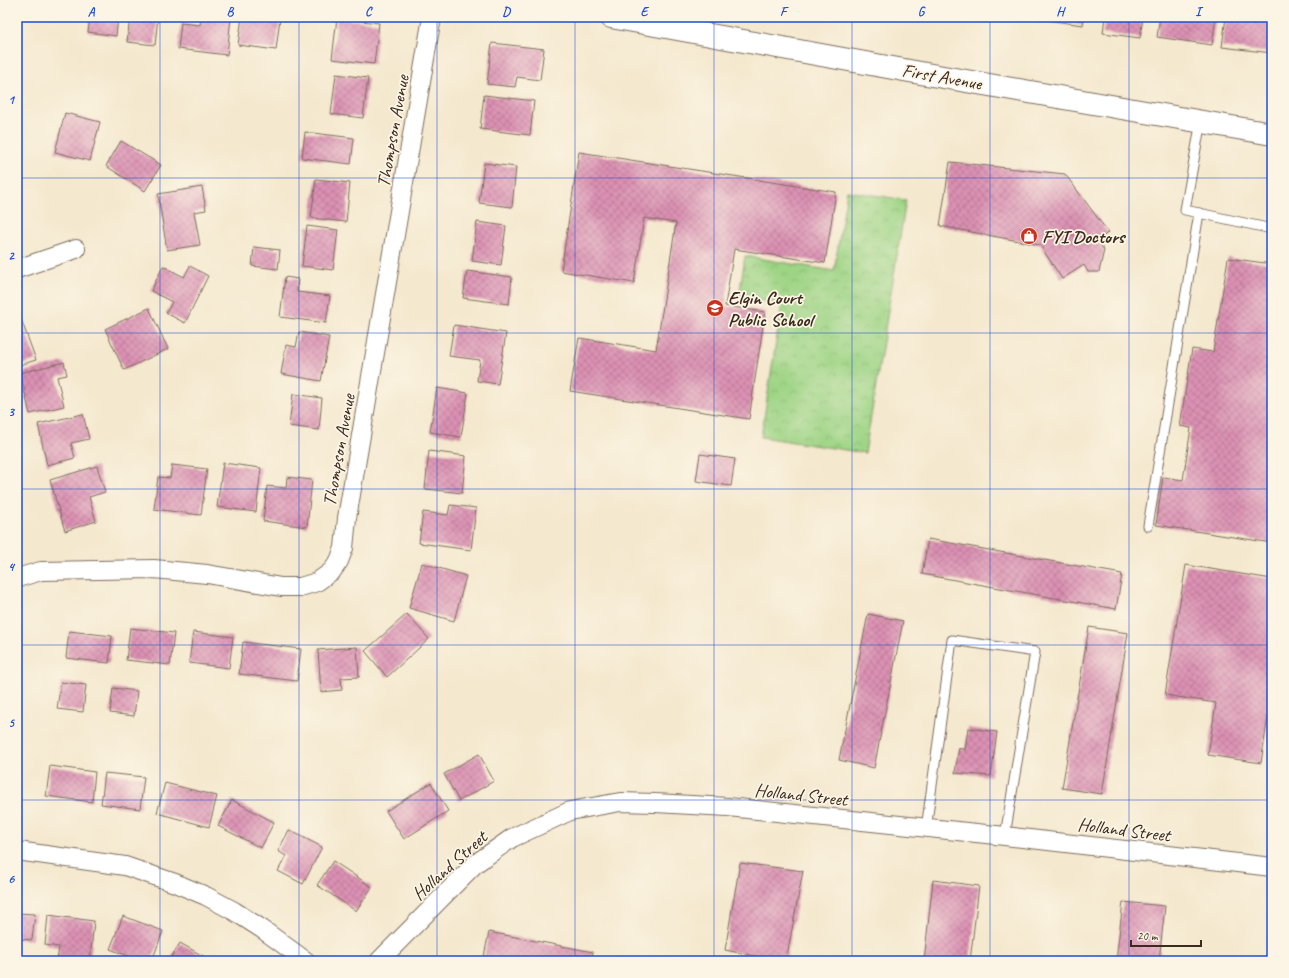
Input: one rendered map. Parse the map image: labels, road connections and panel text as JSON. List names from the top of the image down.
{
  "streets": {
    "street": ["First Avenue", "Thompson Avenue", "Holland Street"]
  },
  "places": {
    "shop": ["FYI Doctors"],
    "school or university": ["Elgin Court Public School"]
  },
  "scale_bar": "20 m",
  "grid": {
    "columns": [
      "A",
      "B",
      "C",
      "D",
      "E",
      "F",
      "G",
      "H",
      "I"
    ],
    "rows": [
      "1",
      "2",
      "3",
      "4",
      "5",
      "6"
    ]
  }
}
